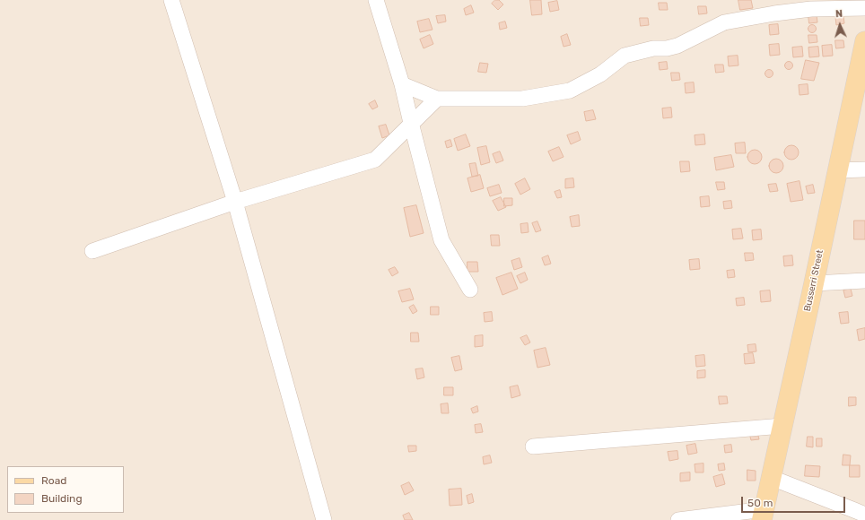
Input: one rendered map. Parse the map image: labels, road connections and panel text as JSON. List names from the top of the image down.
{
  "streets": {
    "main road": ["Busserri Street"]
  },
  "legend": ["Road", "Building"],
  "scale_bar": "50 m",
  "north": "top"
}
